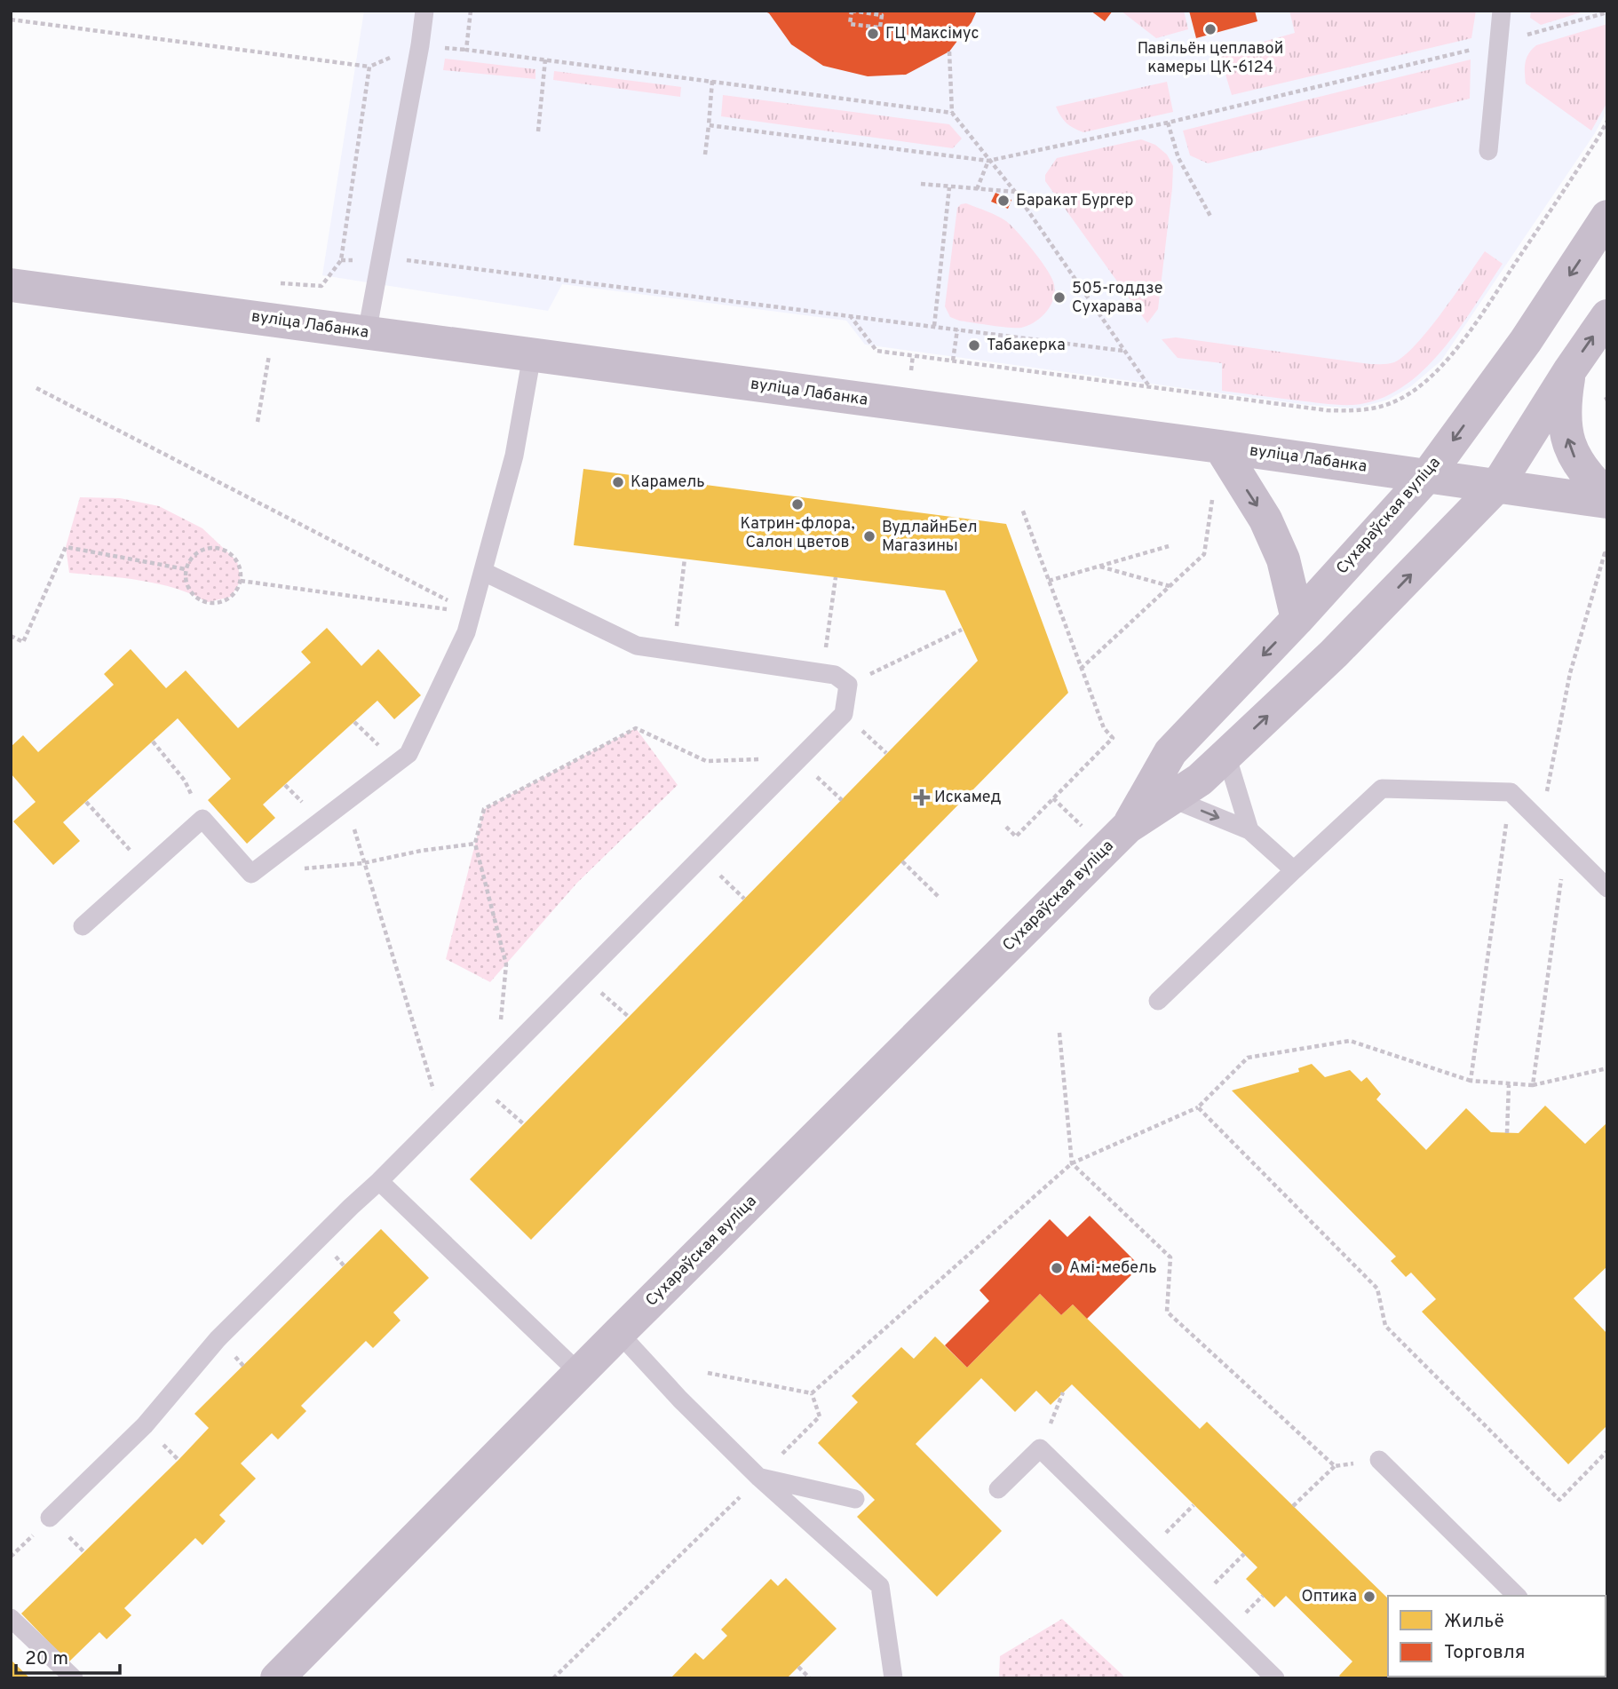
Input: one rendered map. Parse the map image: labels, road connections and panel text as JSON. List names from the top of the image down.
{
  "streets": {
    "main road": ["вуліца Лабанка", "Сухараўская вуліца"]
  },
  "crossings": [
    ["вуліца Лабанка", "Сухараўская вуліца"]
  ],
  "places": {
    "other": [
      "Павільён цеплавой камеры ЦК-6124",
      "ГЦ Максімус",
      "Баракат Бургер",
      "505-годдзе Сухарава",
      "Табакерка",
      "Карамель",
      "Катрин-флора, Салон цветов",
      "ВудлайнБел Магазины",
      "Амі-мебель",
      "Оптика"
    ],
    "health": ["Искамед"]
  },
  "legend": ["Жильё", "Торговля"],
  "scale_bar": "20 m"
}
